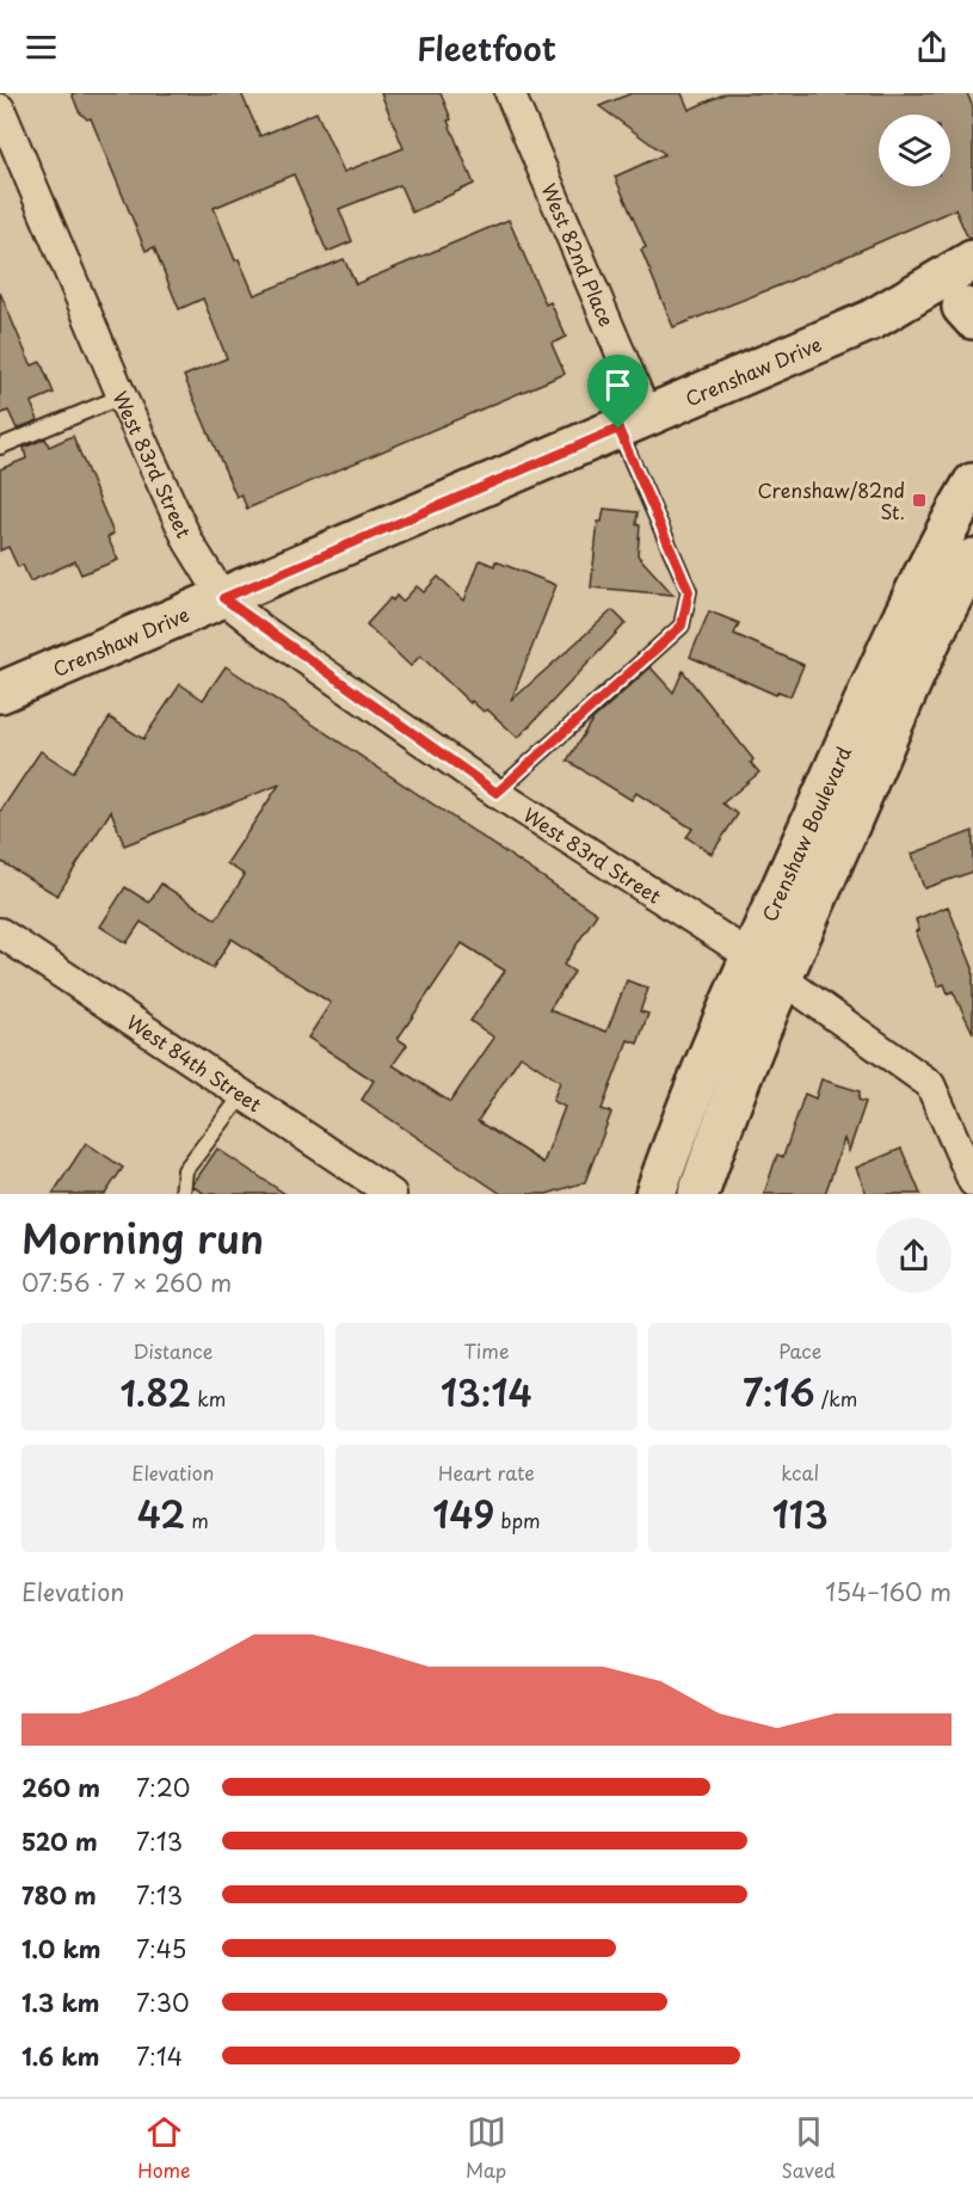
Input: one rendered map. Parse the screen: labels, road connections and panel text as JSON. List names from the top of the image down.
{
  "streets": {
    "main road": ["Crenshaw Drive", "Crenshaw Boulevard"],
    "street": ["West 82nd Place", "West 83rd Street", "West 84th Street"]
  },
  "crossings": [
    ["West 82nd Place", "Crenshaw Drive"],
    ["Crenshaw Drive", "West 83rd Street"],
    ["West 83rd Street", "Crenshaw Boulevard"]
  ],
  "places": {
    "transit": ["Crenshaw/82nd St."]
  },
  "page": {
    "header": "Fleetfoot",
    "heading": ["Morning run", "07:56 · 7 × 260 m"],
    "stats": [
      ["Distance", "1.82 km"],
      ["Time", "13:14"],
      ["Pace", "7:16 /km"],
      ["Elevation", "42 m"],
      ["Heart rate", "149 bpm"],
      ["kcal", "113"]
    ],
    "chart": ["Elevation", "154–160 m"],
    "list": [
      {
        "name": "260 m",
        "note": "7:20"
      },
      {
        "name": "520 m",
        "note": "7:13"
      },
      {
        "name": "780 m",
        "note": "7:13"
      },
      {
        "name": "1.0 km",
        "note": "7:45"
      },
      {
        "name": "1.3 km",
        "note": "7:30"
      },
      {
        "name": "1.6 km",
        "note": "7:14"
      }
    ],
    "tabs": ["Home", "Map", "Saved"]
  }
}
